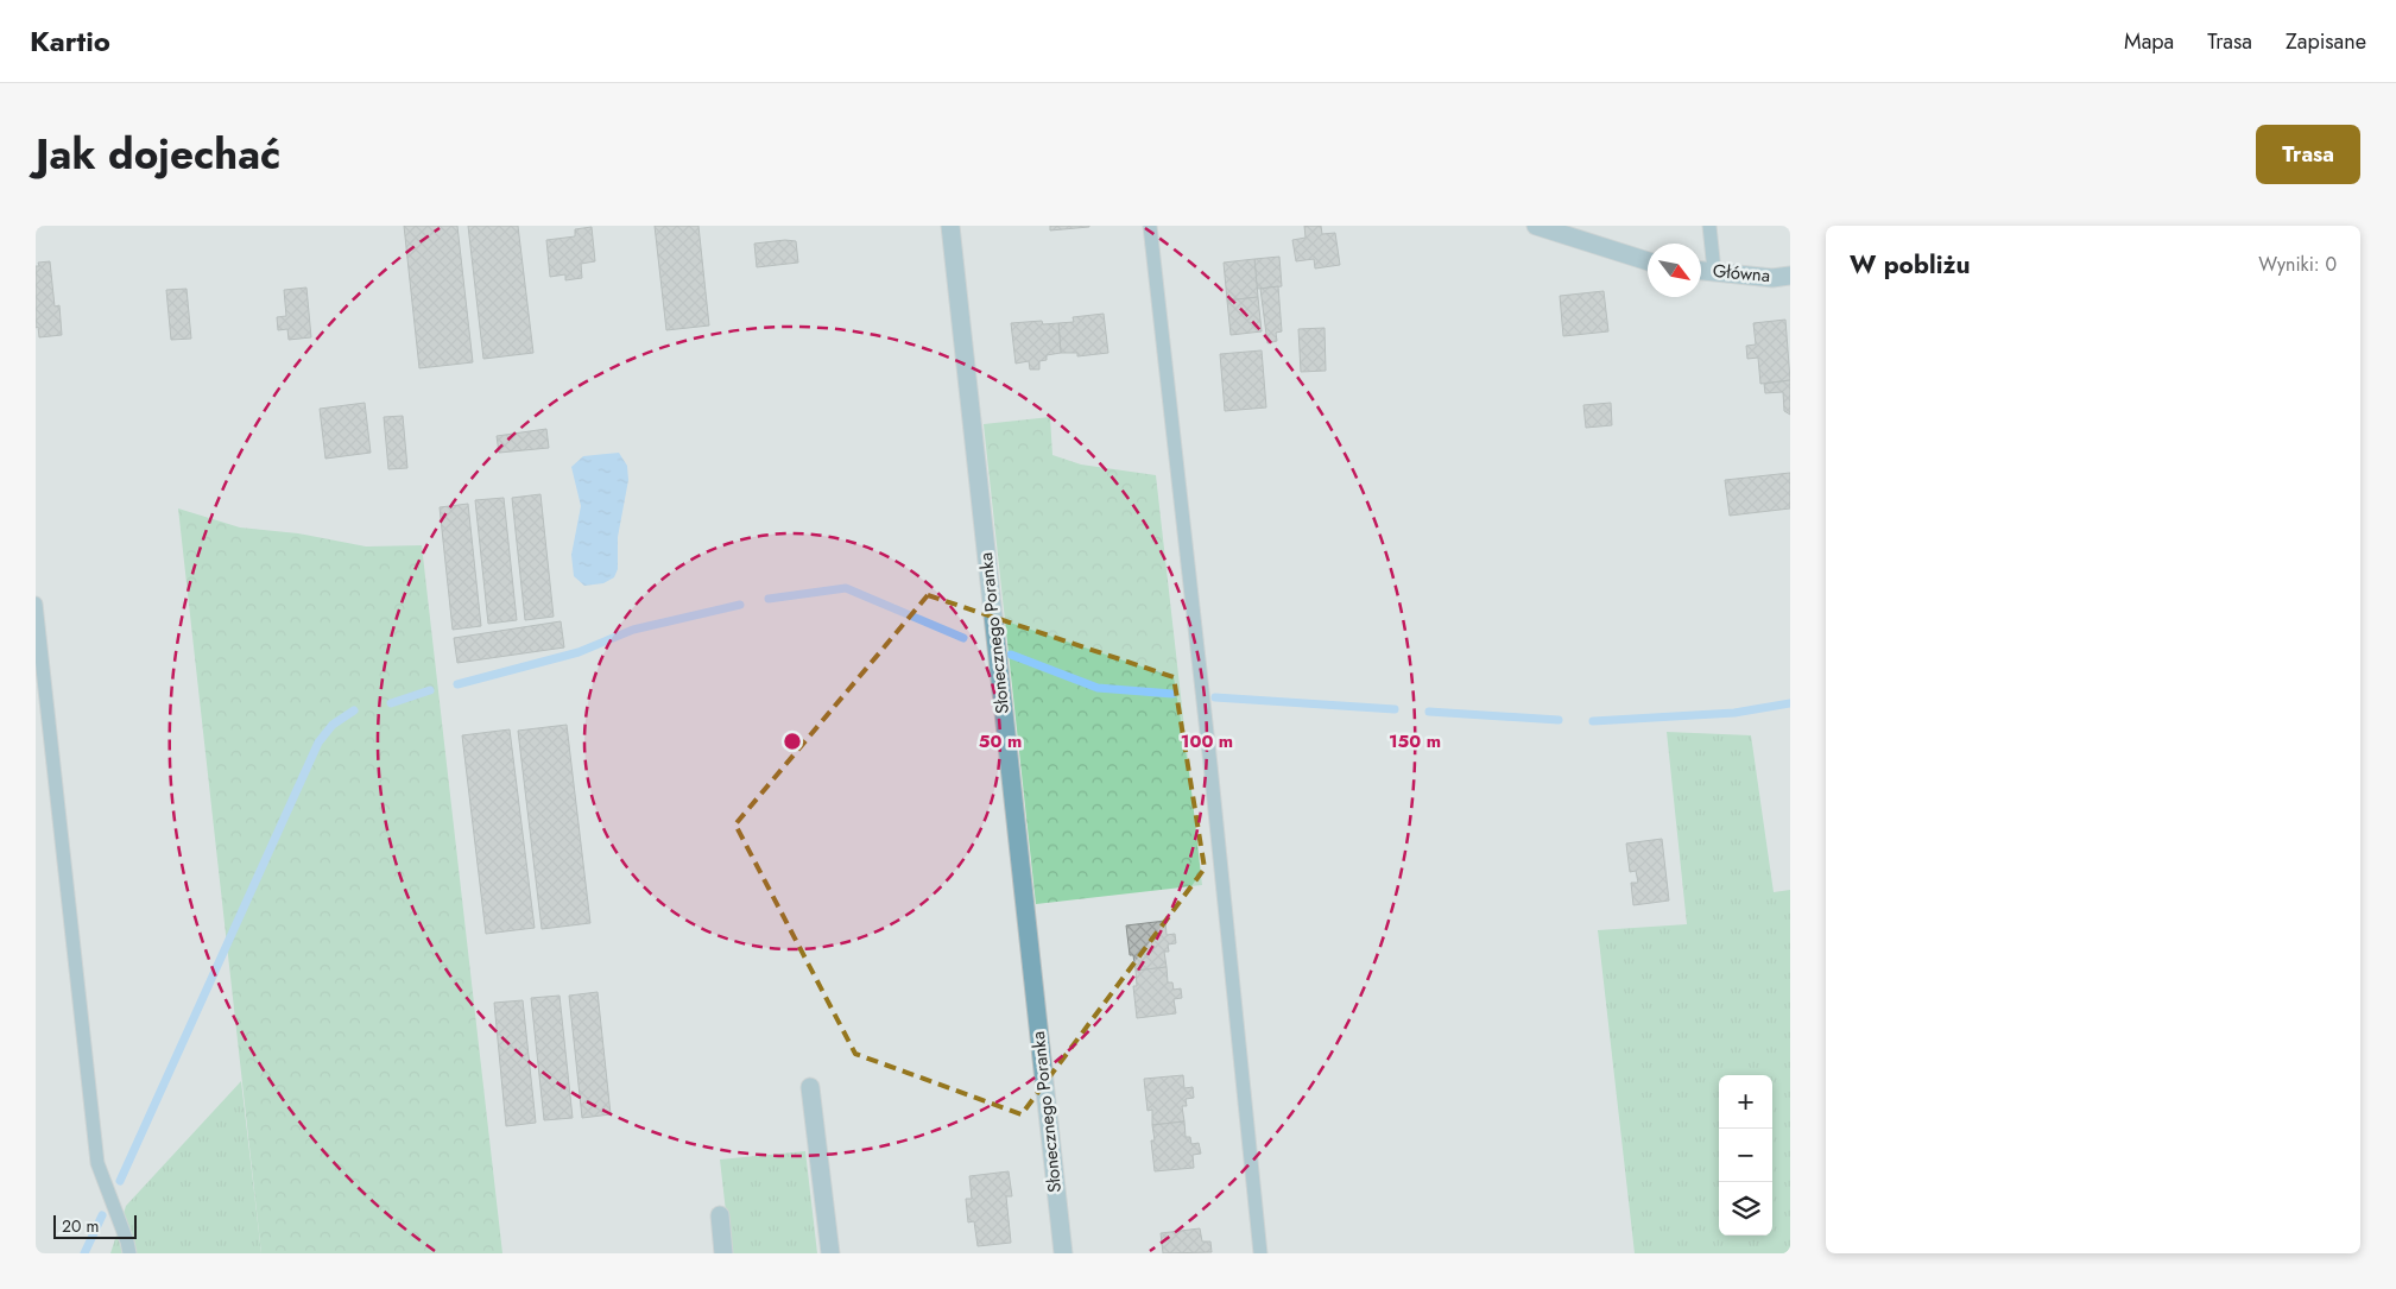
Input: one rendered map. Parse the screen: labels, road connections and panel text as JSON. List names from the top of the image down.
{
  "streets": {
    "street": ["Główna", "Słonecznego Poranka"]
  },
  "scale_bar": "20 m",
  "north": "bottom right",
  "page": {
    "header": "Kartio",
    "nav": ["Mapa", "Trasa", "Zapisane"],
    "title": "Jak dojechać",
    "buttons": "Trasa",
    "heading": ["W pobliżu", "Wyniki: 0"],
    "map_buttons": ["+", "−"],
    "scale": "20 m"
  },
  "rings": ["50 m", "100 m", "150 m"]
}
